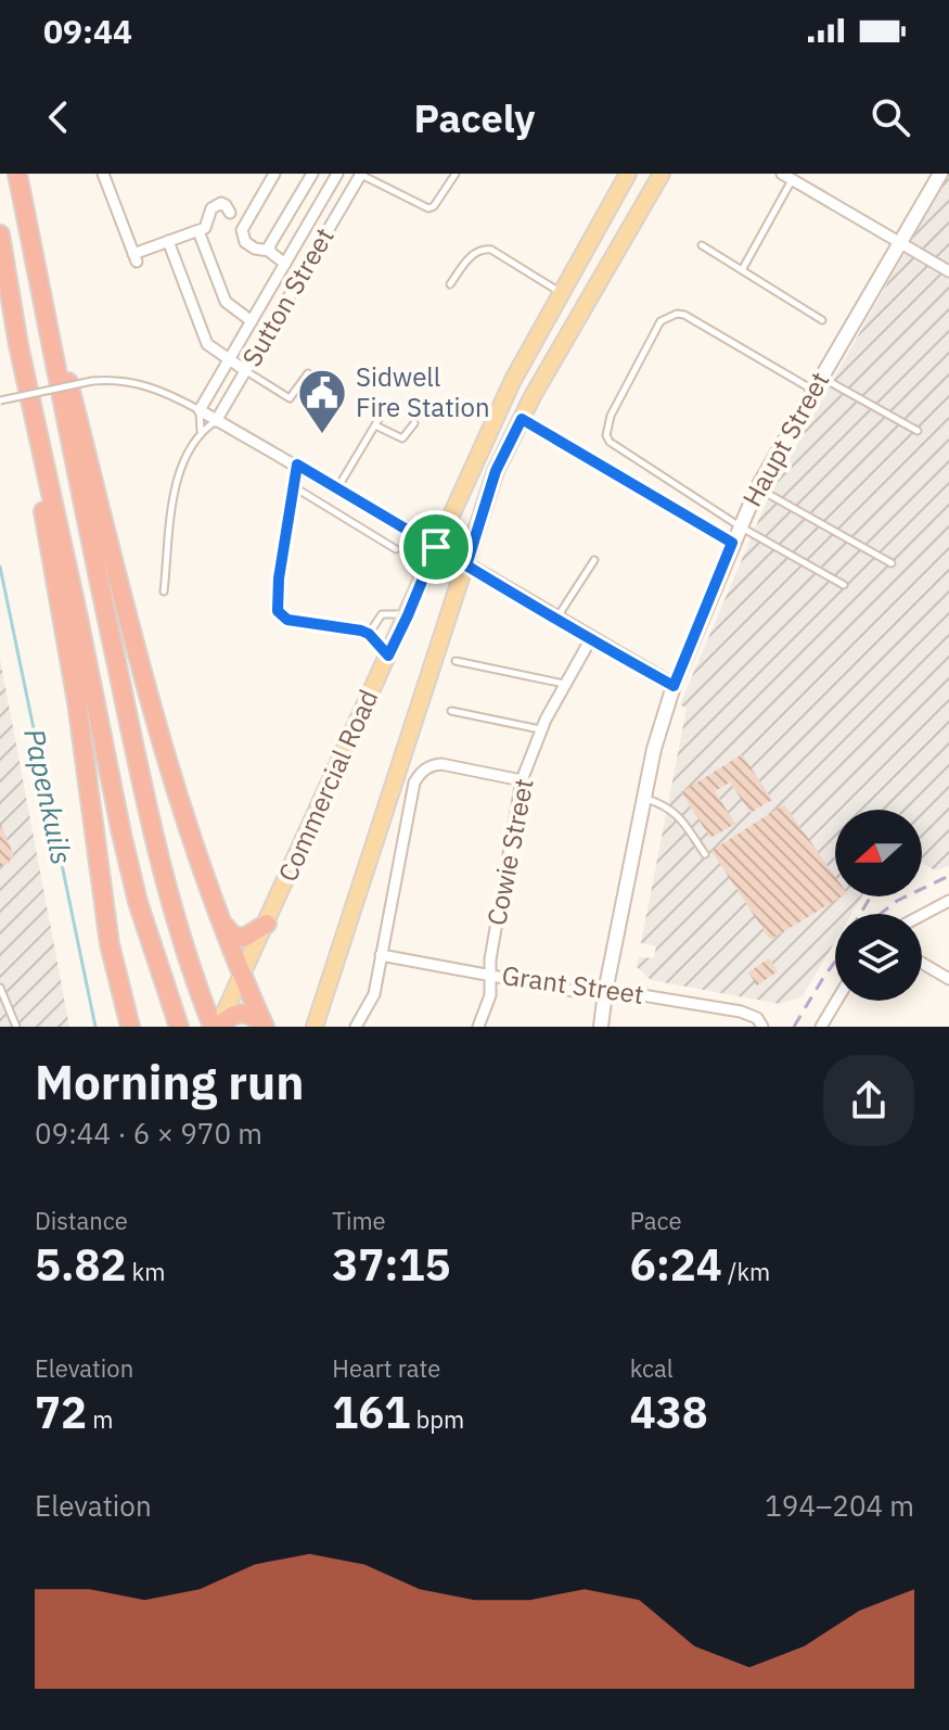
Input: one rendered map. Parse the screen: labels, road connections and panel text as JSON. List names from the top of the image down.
{
  "streets": {
    "main road": ["Commercial Road"],
    "street": [
      "Sutton Street",
      "Haupt Street",
      "Cowie Street",
      "Grant Street"
    ]
  },
  "crossings": [
    ["Haupt Street", "Grant Street"],
    ["Cowie Street", "Grant Street"]
  ],
  "water": ["Papenkuils"],
  "places": {
    "public building": ["Sidwell Fire Station"]
  },
  "north": "left",
  "page": {
    "status": "09:44",
    "header": "Pacely",
    "heading": ["Morning run", "09:44 · 6 × 970 m"],
    "stats": [
      ["Distance", "5.82 km"],
      ["Time", "37:15"],
      ["Pace", "6:24 /km"],
      ["Elevation", "72 m"],
      ["Heart rate", "161 bpm"],
      ["kcal", "438"]
    ],
    "chart": ["Elevation", "194–204 m"]
  }
}
